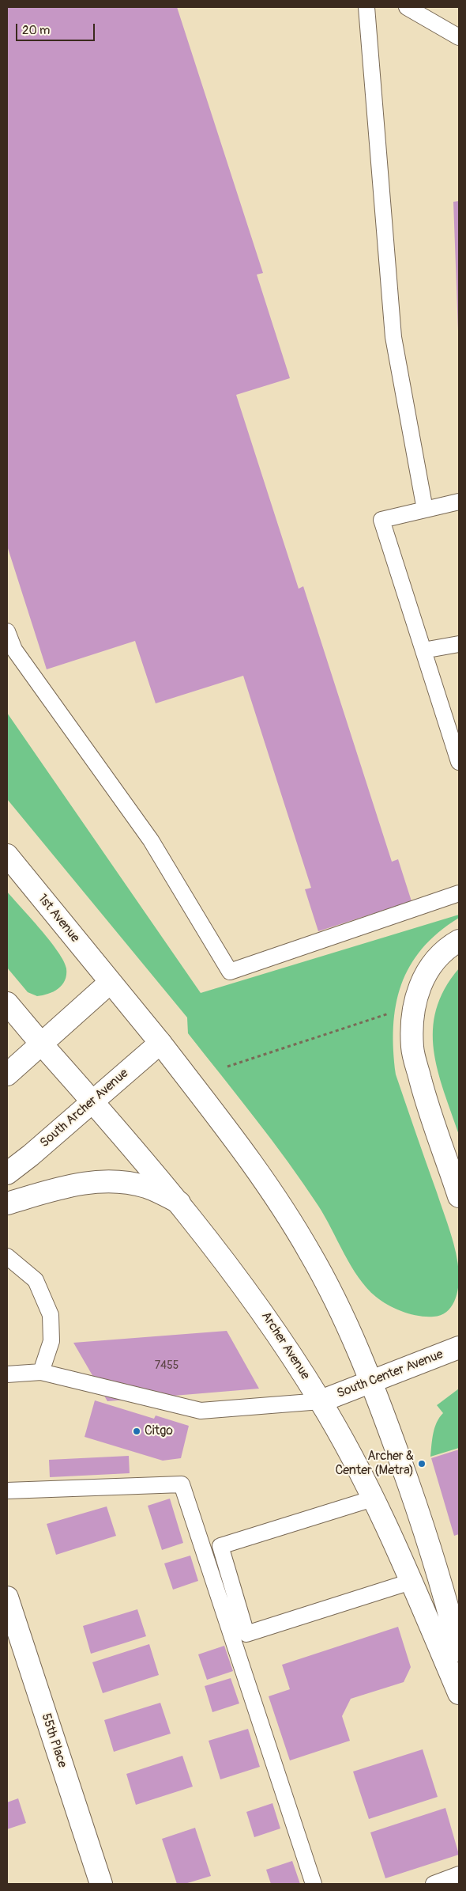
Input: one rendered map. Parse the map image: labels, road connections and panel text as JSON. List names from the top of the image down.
{
  "streets": {
    "main road": [
      "1st Avenue",
      "South Archer Avenue",
      "Archer Avenue",
      "South Center Avenue",
      "55th Place"
    ]
  },
  "crossings": [
    ["1st Avenue", "South Archer Avenue"],
    ["South Archer Avenue", "Archer Avenue"],
    ["Archer Avenue", "South Center Avenue"]
  ],
  "places": ["Citgo", "Archer & Center (Metra)"],
  "house_numbers": ["7455"],
  "scale_bar": "20 m"
}
